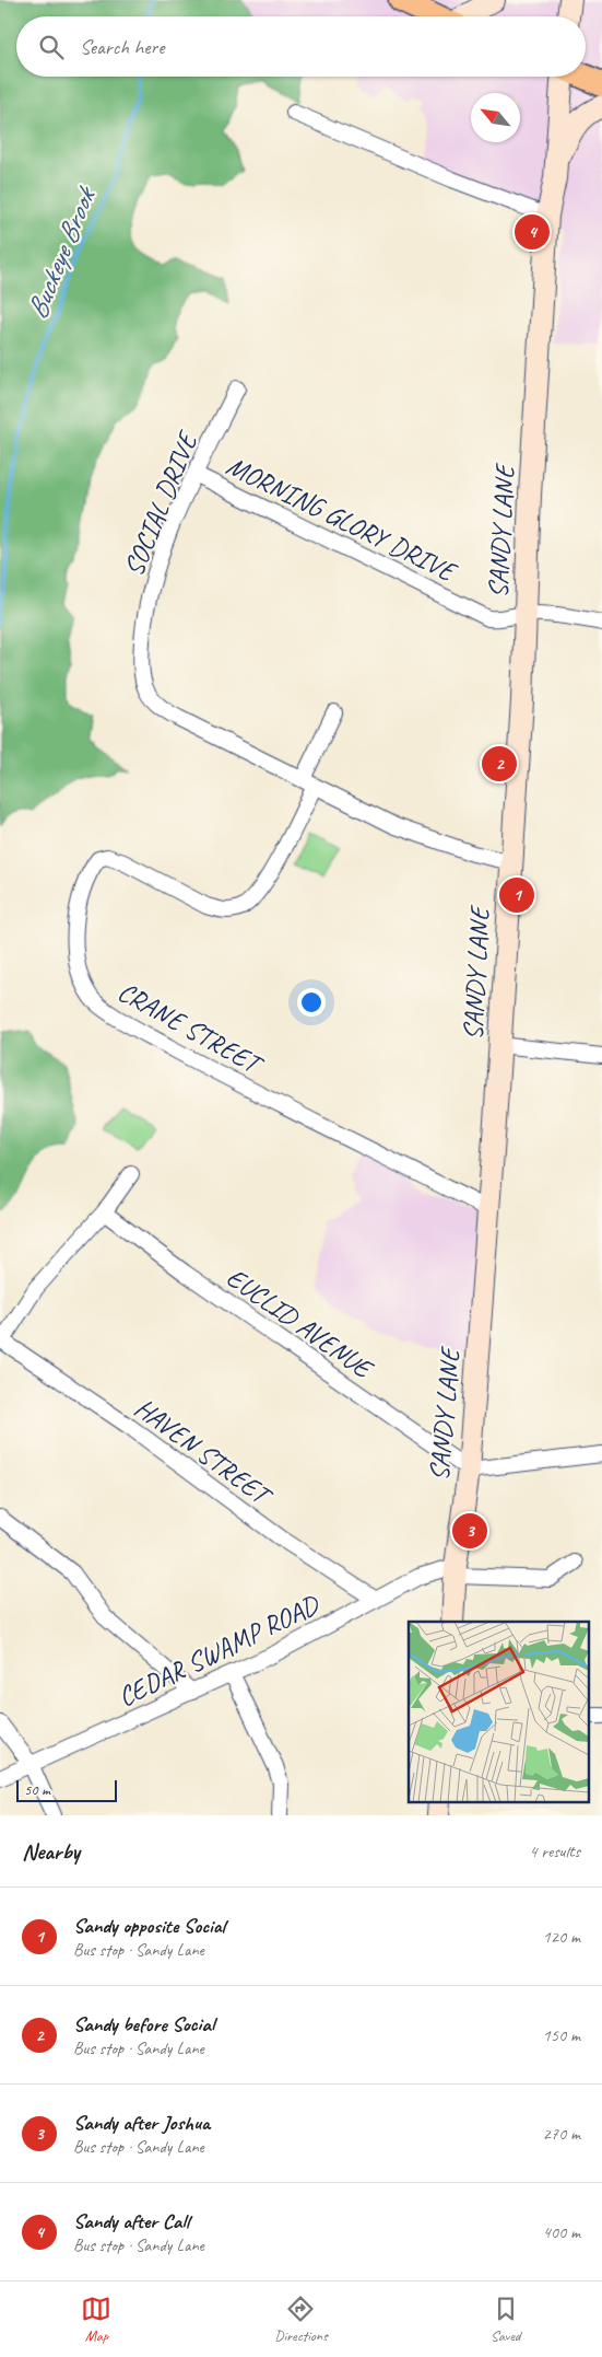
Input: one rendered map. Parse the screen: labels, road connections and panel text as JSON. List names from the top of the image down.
{
  "streets": {
    "main road": ["SANDY LANE"],
    "street": [
      "SOCIAL DRIVE",
      "MORNING GLORY DRIVE",
      "CRANE STREET",
      "EUCLID AVENUE",
      "HAVEN STREET",
      "CEDAR SWAMP ROAD"
    ]
  },
  "crossings": [
    ["SOCIAL DRIVE", "MORNING GLORY DRIVE"],
    ["SOCIAL DRIVE", "SANDY LANE"],
    ["SOCIAL DRIVE", "CRANE STREET"],
    ["MORNING GLORY DRIVE", "SANDY LANE"],
    ["SANDY LANE", "CRANE STREET"],
    ["SANDY LANE", "EUCLID AVENUE"],
    ["SANDY LANE", "CEDAR SWAMP ROAD"],
    ["HAVEN STREET", "CEDAR SWAMP ROAD"]
  ],
  "water": ["Buckeye Brook"],
  "scale_bar": "50 m",
  "north": "top left",
  "page": {
    "search": "Search here",
    "pins": [
      "4",
      "2",
      "1",
      "3"
    ],
    "scale": "50 m",
    "heading": ["Nearby", "4 results"],
    "list": [
      {
        "mark": "1",
        "name": "Sandy opposite Social",
        "note": "Bus stop · Sandy Lane",
        "value": "120 m"
      },
      {
        "mark": "2",
        "name": "Sandy before Social",
        "note": "Bus stop · Sandy Lane",
        "value": "150 m"
      },
      {
        "mark": "3",
        "name": "Sandy after Joshua",
        "note": "Bus stop · Sandy Lane",
        "value": "270 m"
      },
      {
        "mark": "4",
        "name": "Sandy after Call",
        "note": "Bus stop · Sandy Lane",
        "value": "400 m"
      }
    ],
    "nav": ["Map", "Directions", "Saved"]
  }
}
